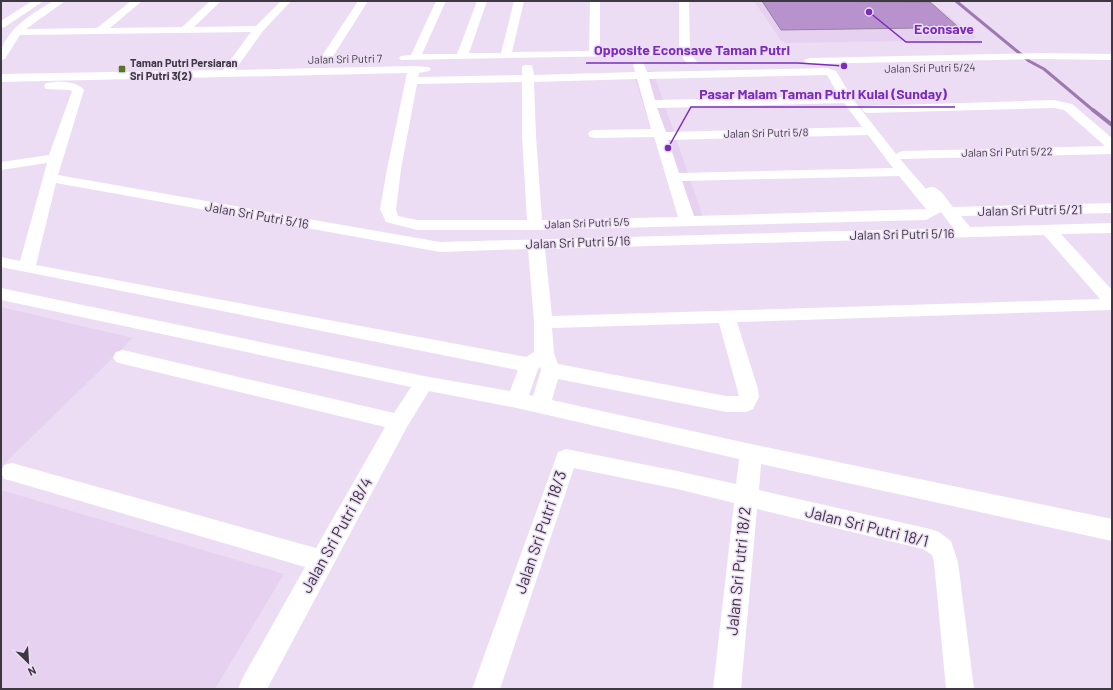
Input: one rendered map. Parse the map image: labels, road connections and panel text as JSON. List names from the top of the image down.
{
  "streets": {
    "street": [
      "Jalan Sri Putri 7",
      "Jalan Sri Putri 5/24",
      "Jalan Sri Putri 5/8",
      "Jalan Sri Putri 5/22",
      "Jalan Sri Putri 5/21",
      "Jalan Sri Putri 5/16",
      "Jalan Sri Putri 5/5",
      "Jalan Sri Putri 18/1",
      "Jalan Sri Putri 18/3",
      "Jalan Sri Putri 18/4",
      "Jalan Sri Putri 18/2"
    ]
  },
  "crossings": [
    ["Jalan Sri Putri 7", "Jalan Sri Putri 5/5"],
    ["Jalan Sri Putri 5/21", "Jalan Sri Putri 5/5"],
    ["Jalan Sri Putri 18/1", "Jalan Sri Putri 18/3"],
    ["Jalan Sri Putri 18/1", "Jalan Sri Putri 18/2"],
    ["Jalan Sri Putri 18/3", "Jalan Sri Putri 18/2"]
  ],
  "places": {
    "other": ["Econsave", "Opposite Econsave Taman Putri", "Pasar Malam Taman Putri Kulai (Sunday)"],
    "transit": ["Taman Putri Persiaran Sri Putri 3(2)"]
  },
  "north": "bottom right"
}
